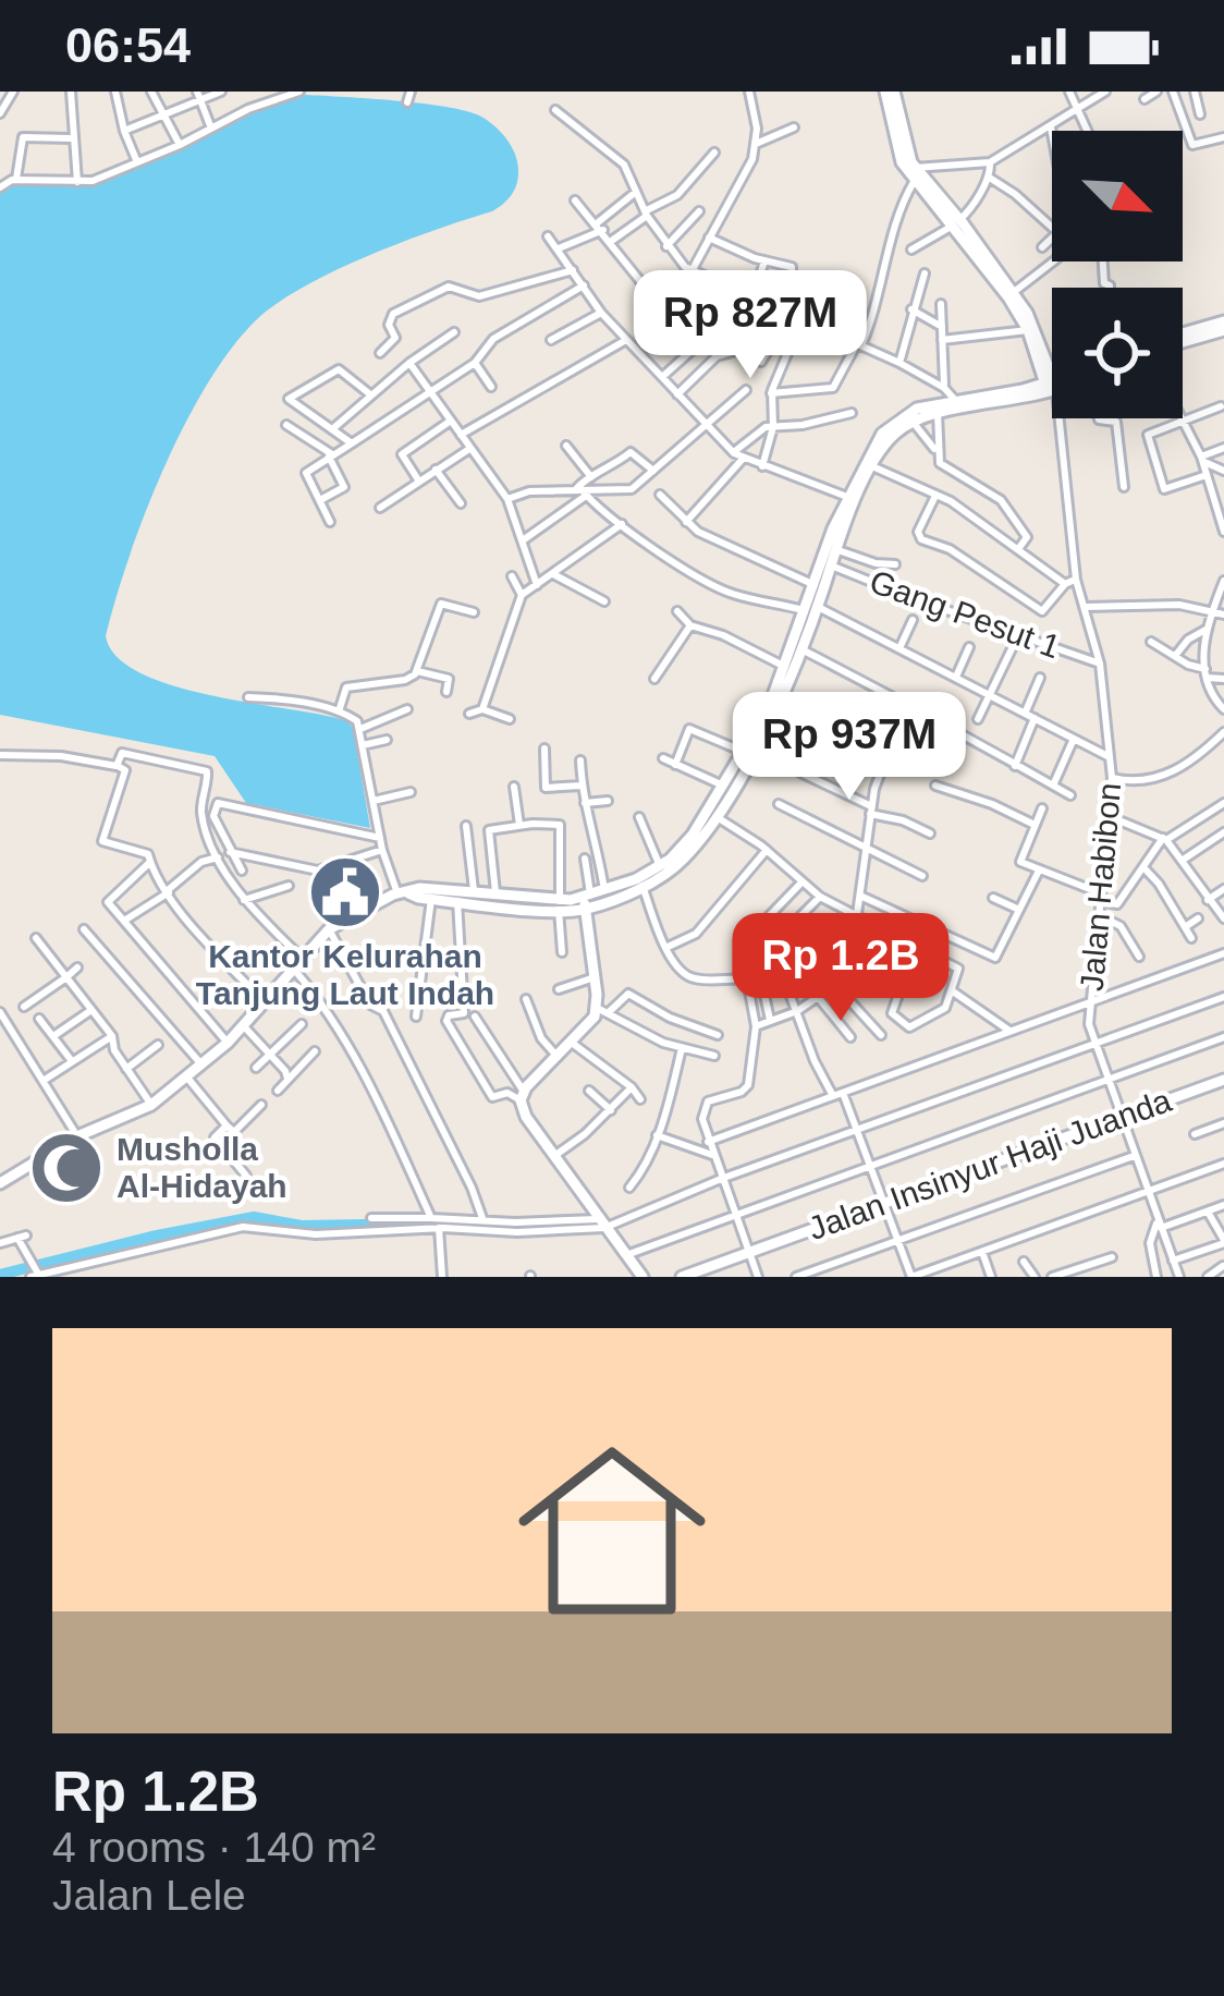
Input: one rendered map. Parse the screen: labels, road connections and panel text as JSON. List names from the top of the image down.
{
  "streets": {
    "street": ["Gang Pesut 1", "Jalan Habibon", "Jalan Insinyur Haji Juanda"]
  },
  "crossings": [
    ["Gang Pesut 1", "Jalan Habibon"],
    ["Jalan Habibon", "Jalan Insinyur Haji Juanda"]
  ],
  "places": {
    "public building": ["Kantor Kelurahan Tanjung Laut Indah"],
    "mosque": ["Musholla Al-Hidayah"]
  },
  "north": "bottom right",
  "page": {
    "status": "06:54",
    "price": ["Rp 827M", "Rp 937M", "Rp 1.2B"],
    "list": [
      {
        "name": "Rp 1.2B",
        "note": "4 rooms · 140 m² · Jalan Lele"
      }
    ]
  }
}
